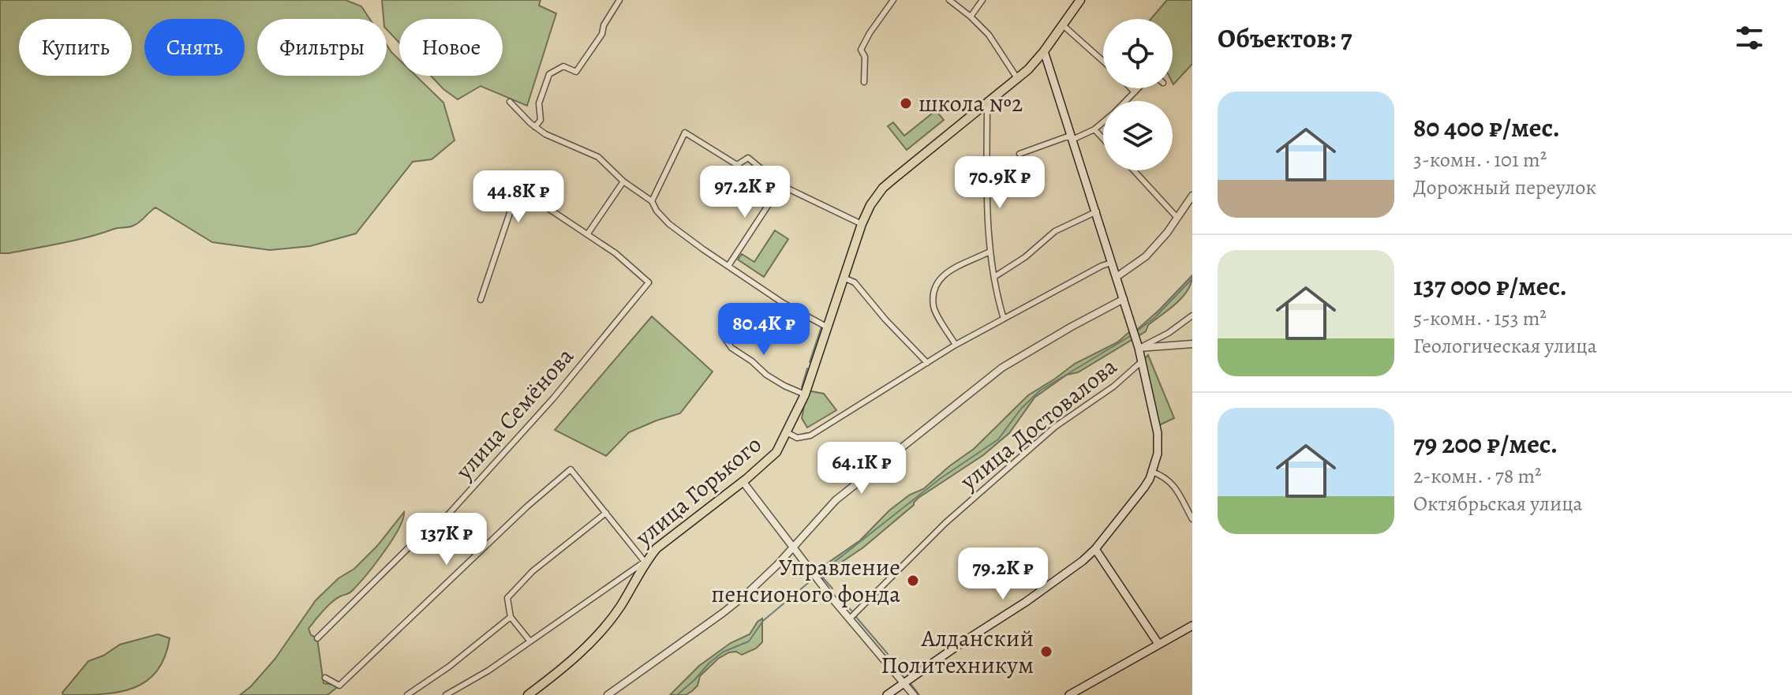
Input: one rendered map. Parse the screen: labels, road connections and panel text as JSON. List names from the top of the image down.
{
  "streets": {
    "main road": ["улица Горького"],
    "street": ["улица Семёнова", "улица Достовалова"]
  },
  "places": ["школа №2", "Управление пенсионого фонда", "Алданский Политехникум"],
  "page": {
    "heading": "Объектов: 7",
    "chip": [
      "Купить",
      "Снять",
      "Фильтры",
      "Новое"
    ],
    "list": [
      {
        "name": "80 400 ₽/мес.",
        "note": "3-комн. · 101 m² · Дорожный переулок"
      },
      {
        "name": "137 000 ₽/мес.",
        "note": "5-комн. · 153 m² · Геологическая улица"
      },
      {
        "name": "79 200 ₽/мес.",
        "note": "2-комн. · 78 m² · Октябрьская улица"
      }
    ],
    "price": [
      "70.9K ₽",
      "97.2K ₽",
      "44.8K ₽",
      "80.4K ₽",
      "64.1K ₽",
      "137K ₽",
      "79.2K ₽"
    ]
  }
}
